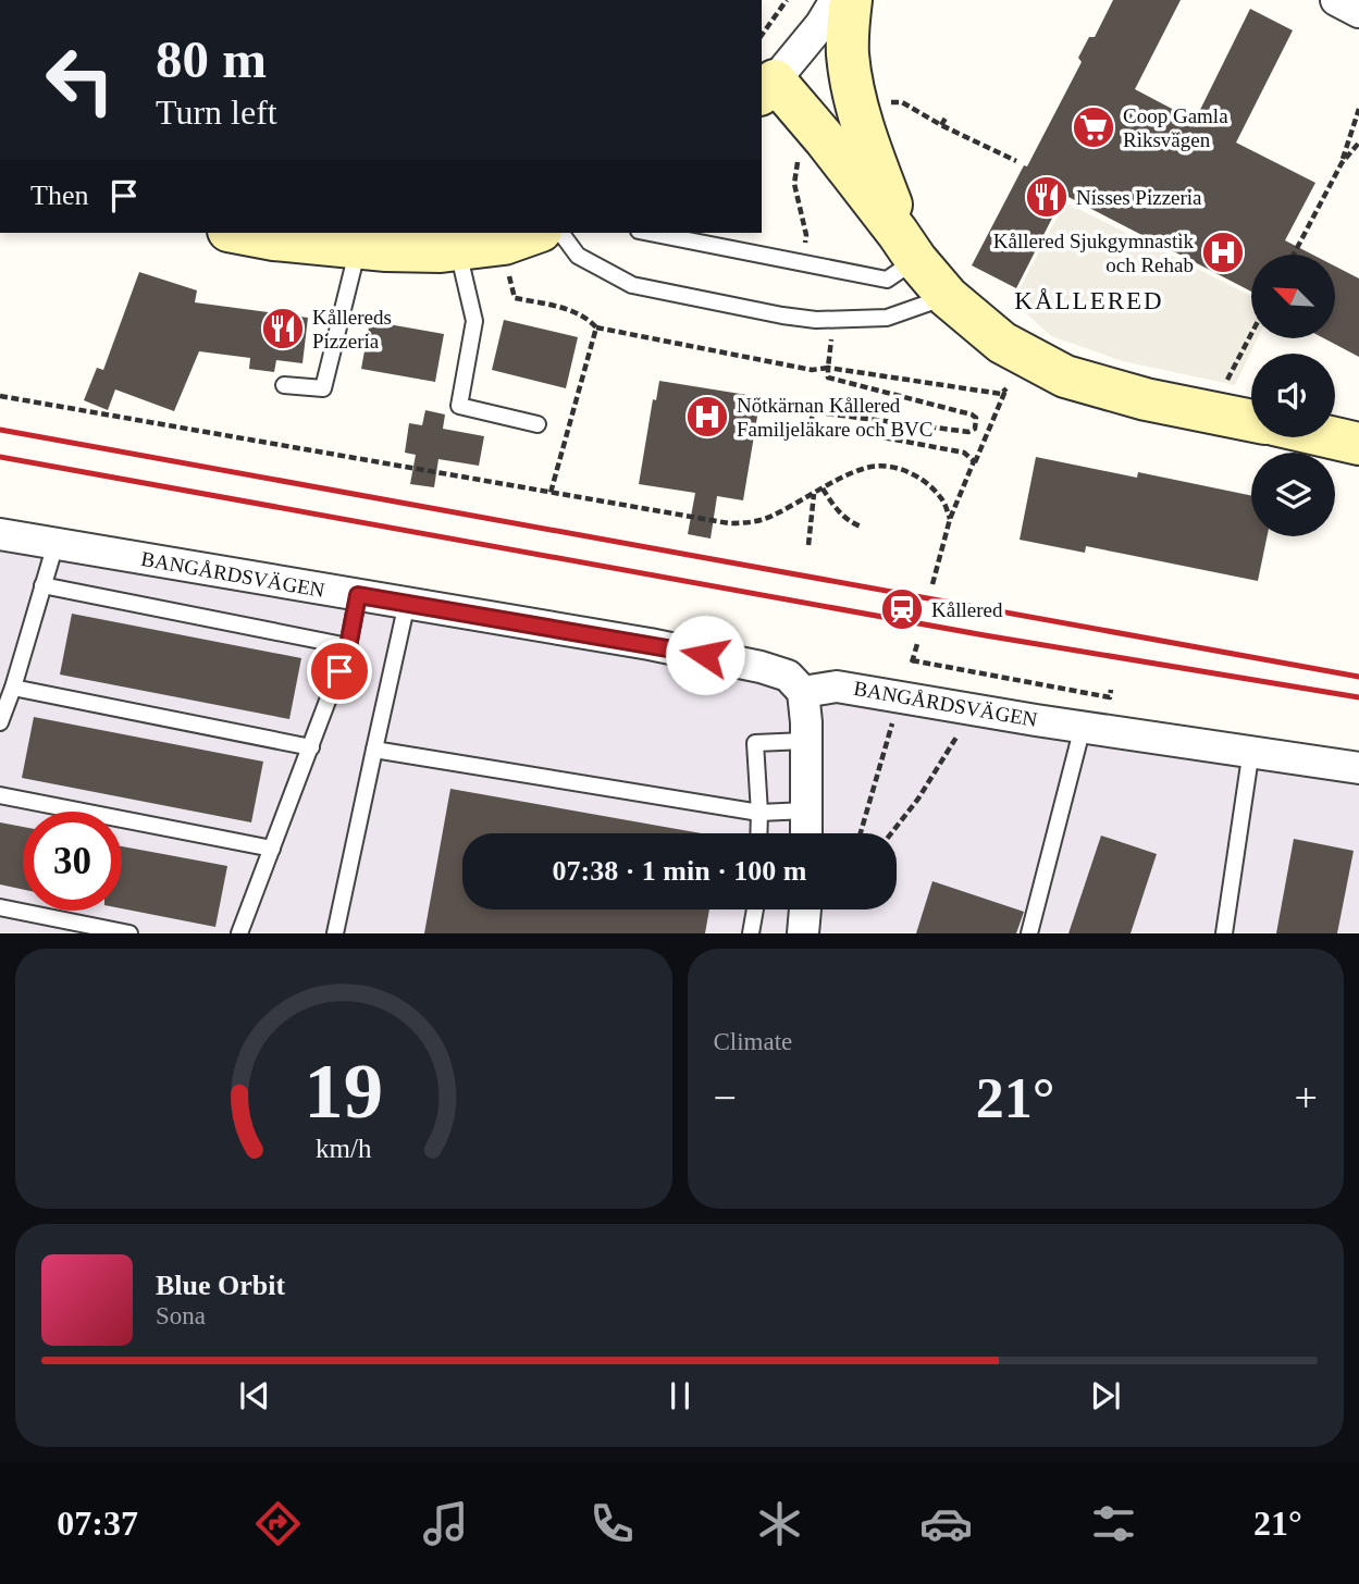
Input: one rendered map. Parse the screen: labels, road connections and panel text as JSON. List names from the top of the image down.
{
  "streets": {
    "street": ["BANGÅRDSVÄGEN"]
  },
  "districts": ["KÅLLERED"],
  "places": {
    "supermarket": ["Coop Gamla Riksvägen"],
    "restaurant": ["Nisses Pizzeria", "Kållereds Pizzeria"],
    "hospital": ["Kållered Sjukgymnastik och Rehab", "Nötkärnan Kållered Familjeläkare och BVC"],
    "station": ["Kållered"]
  },
  "north": "top left",
  "page": {
    "turn": ["80 m", "Turn left"],
    "then": "Then",
    "limit": "30",
    "trip": "07:38 · 1 min · 100 m",
    "tile": "Climate",
    "heat": ["−", "21°", "+"],
    "song": ["Blue Orbit", "Sona"],
    "tabs": ["07:37", "21°"],
    "gauge": ["19", "km/h"]
  }
}
